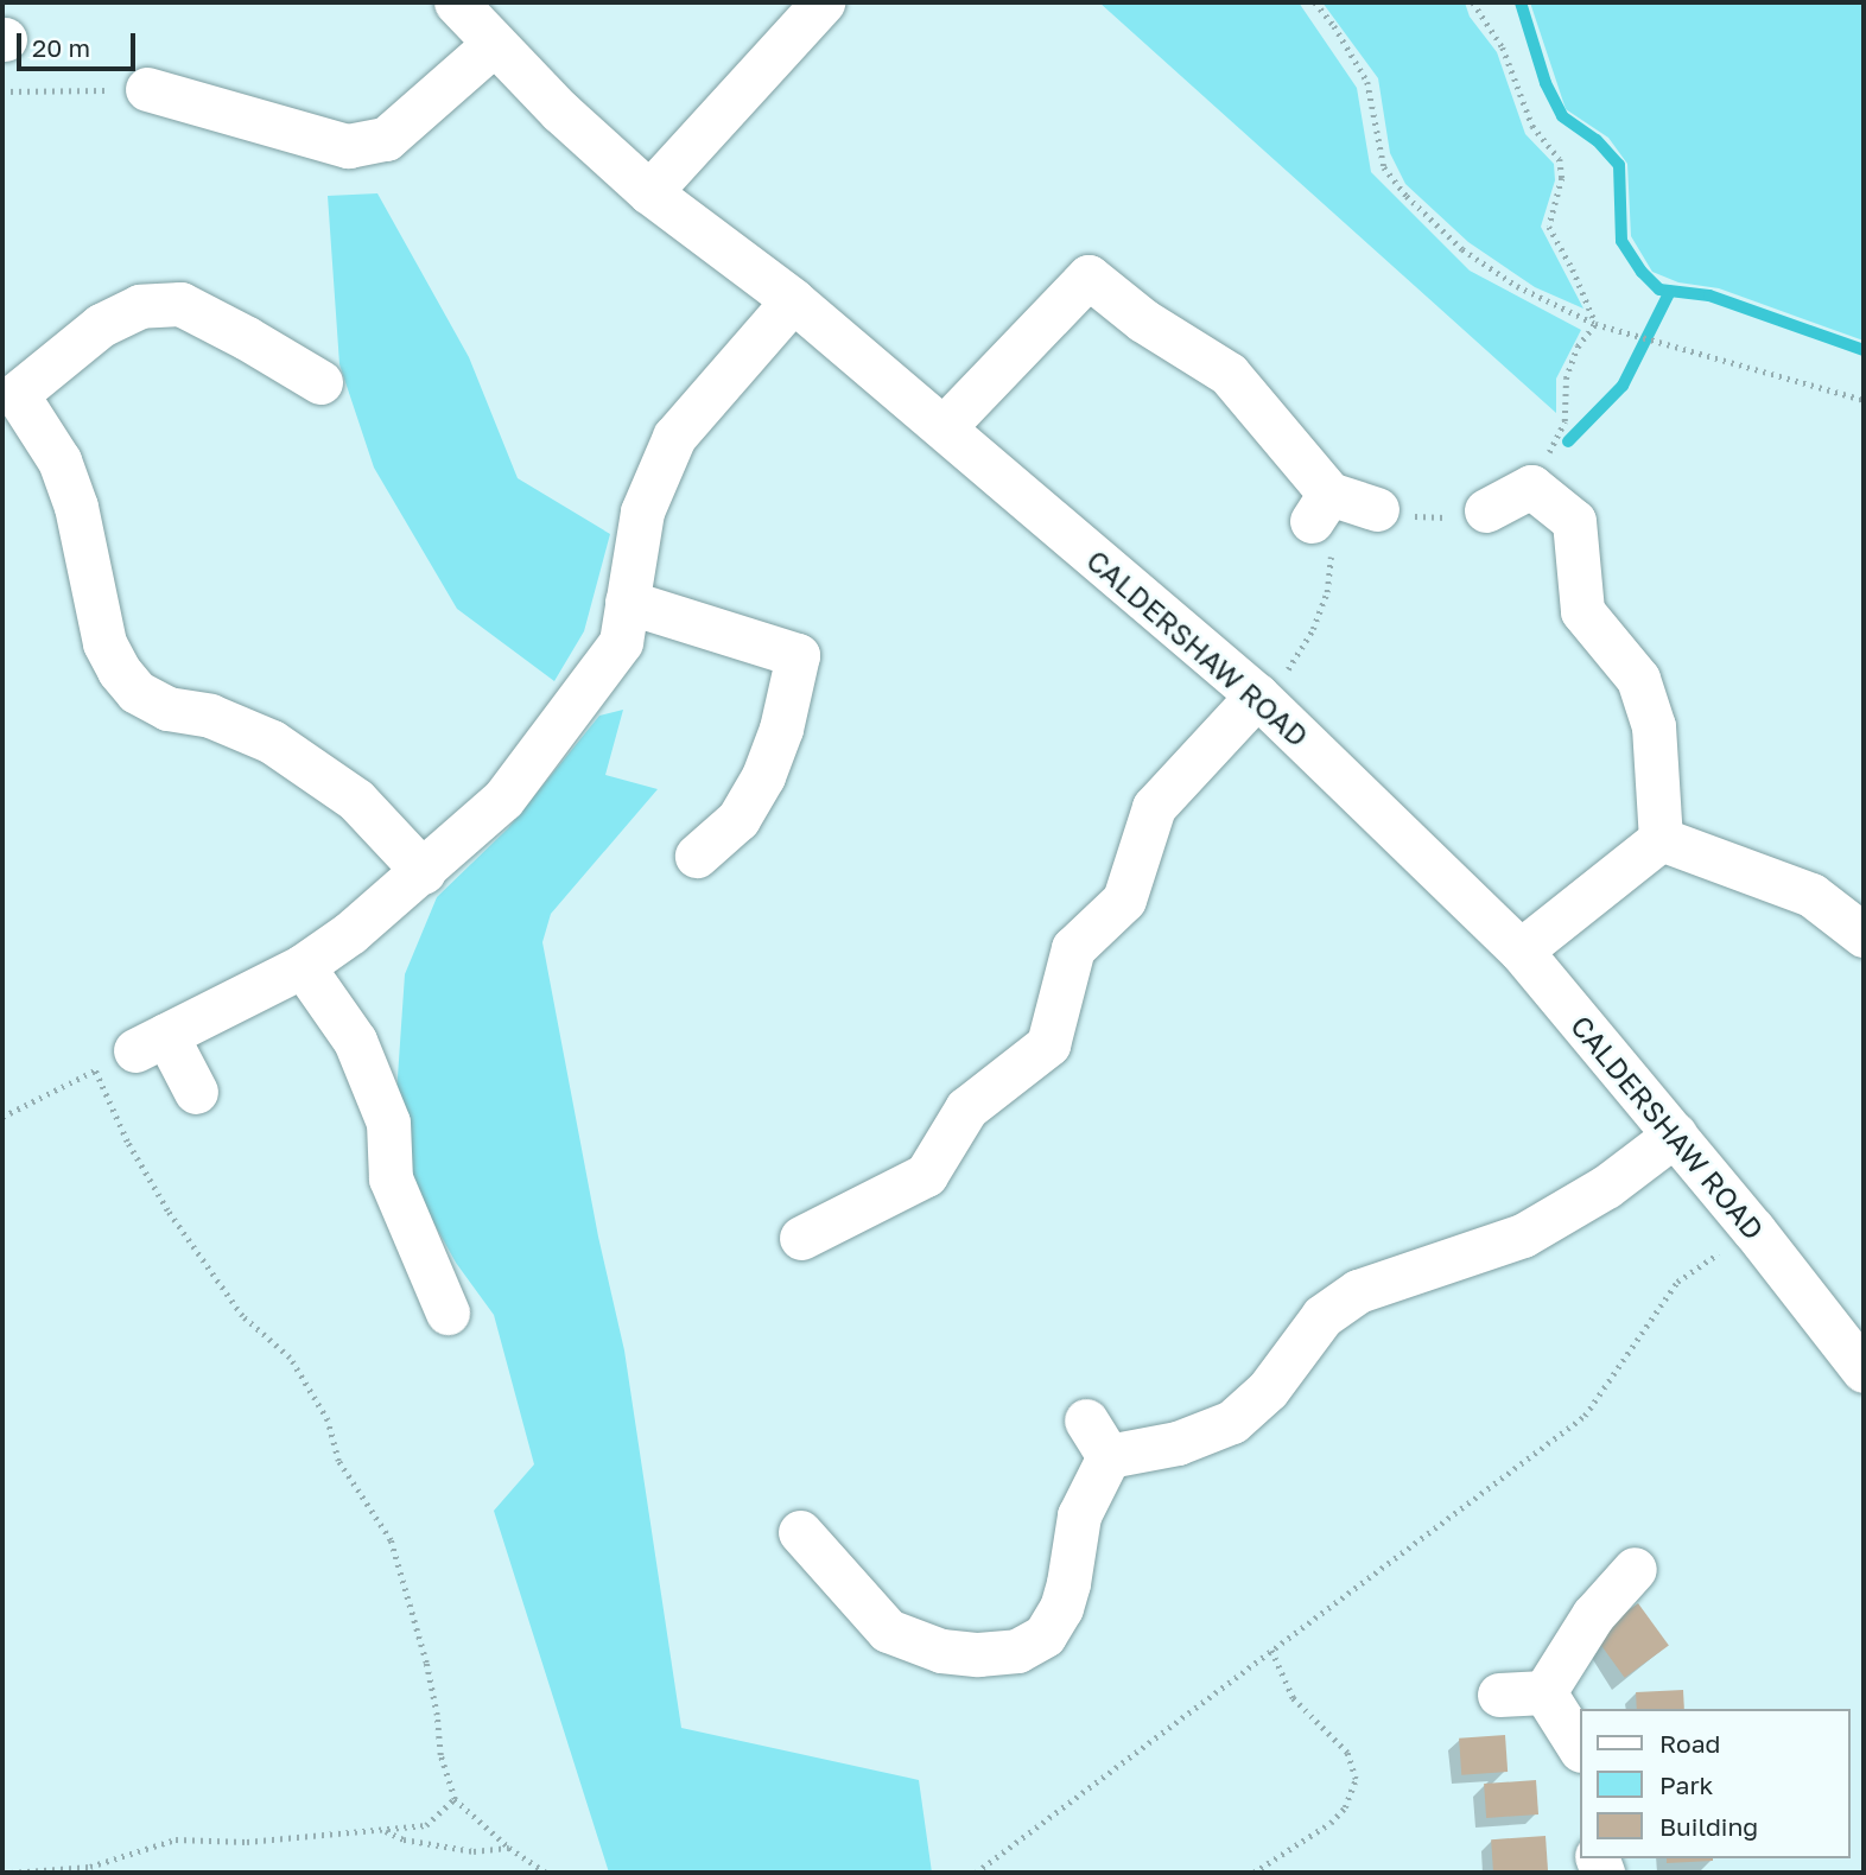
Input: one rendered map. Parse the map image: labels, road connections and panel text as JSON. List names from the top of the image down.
{
  "streets": {
    "street": ["CALDERSHAW ROAD"]
  },
  "legend": ["Road", "Park", "Building"],
  "scale_bar": "20 m"
}
